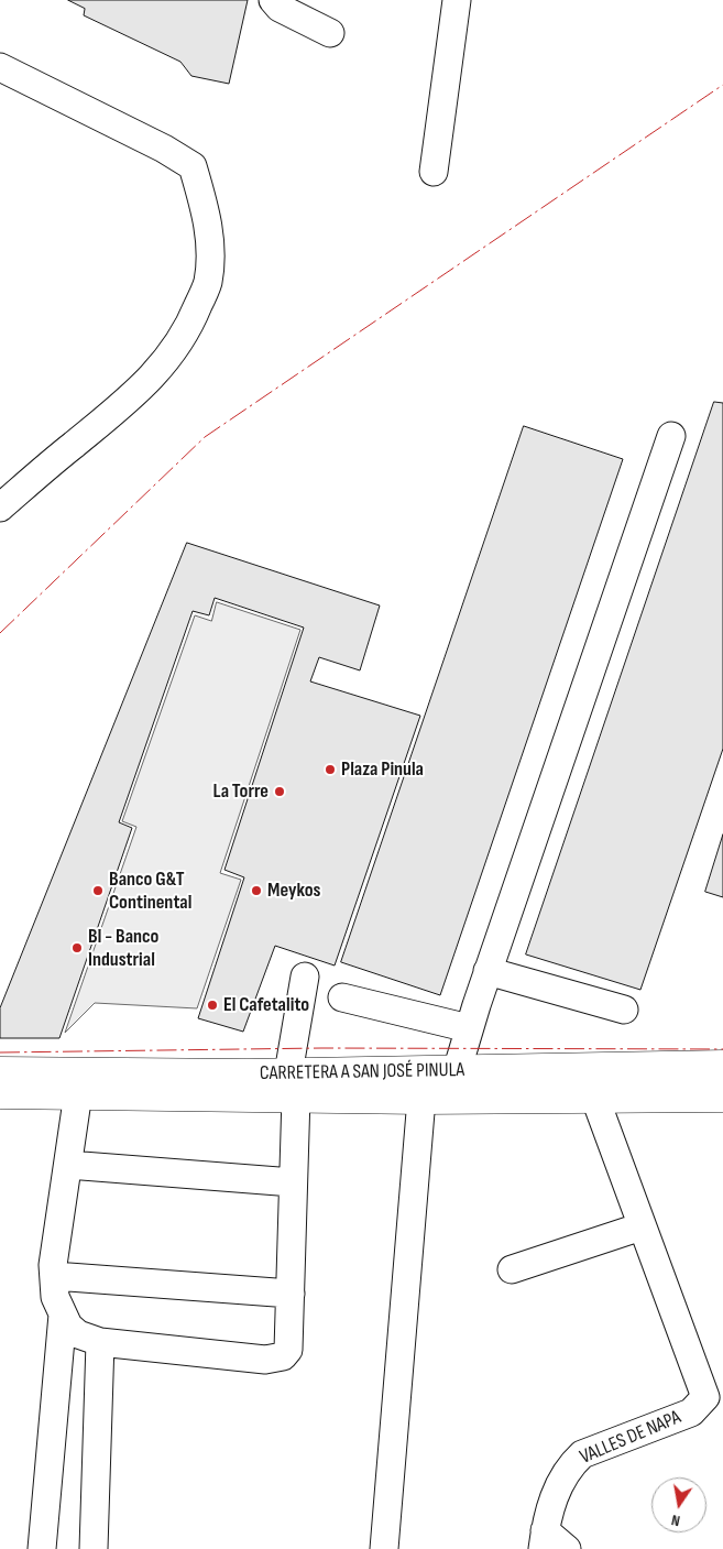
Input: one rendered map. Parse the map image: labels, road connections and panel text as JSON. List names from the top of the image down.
{
  "streets": {
    "main road": ["CARRETERA A SAN JOSÉ PINULA"],
    "street": ["VALLES DE NAPA"]
  },
  "crossings": [
    ["CARRETERA A SAN JOSÉ PINULA", "VALLES DE NAPA"]
  ],
  "places": [
    "Plaza Pinula",
    "La Torre",
    "Banco G&T Continental",
    "Meykos",
    "BI - Banco Industrial",
    "El Cafetalito"
  ],
  "north": "bottom"
}
